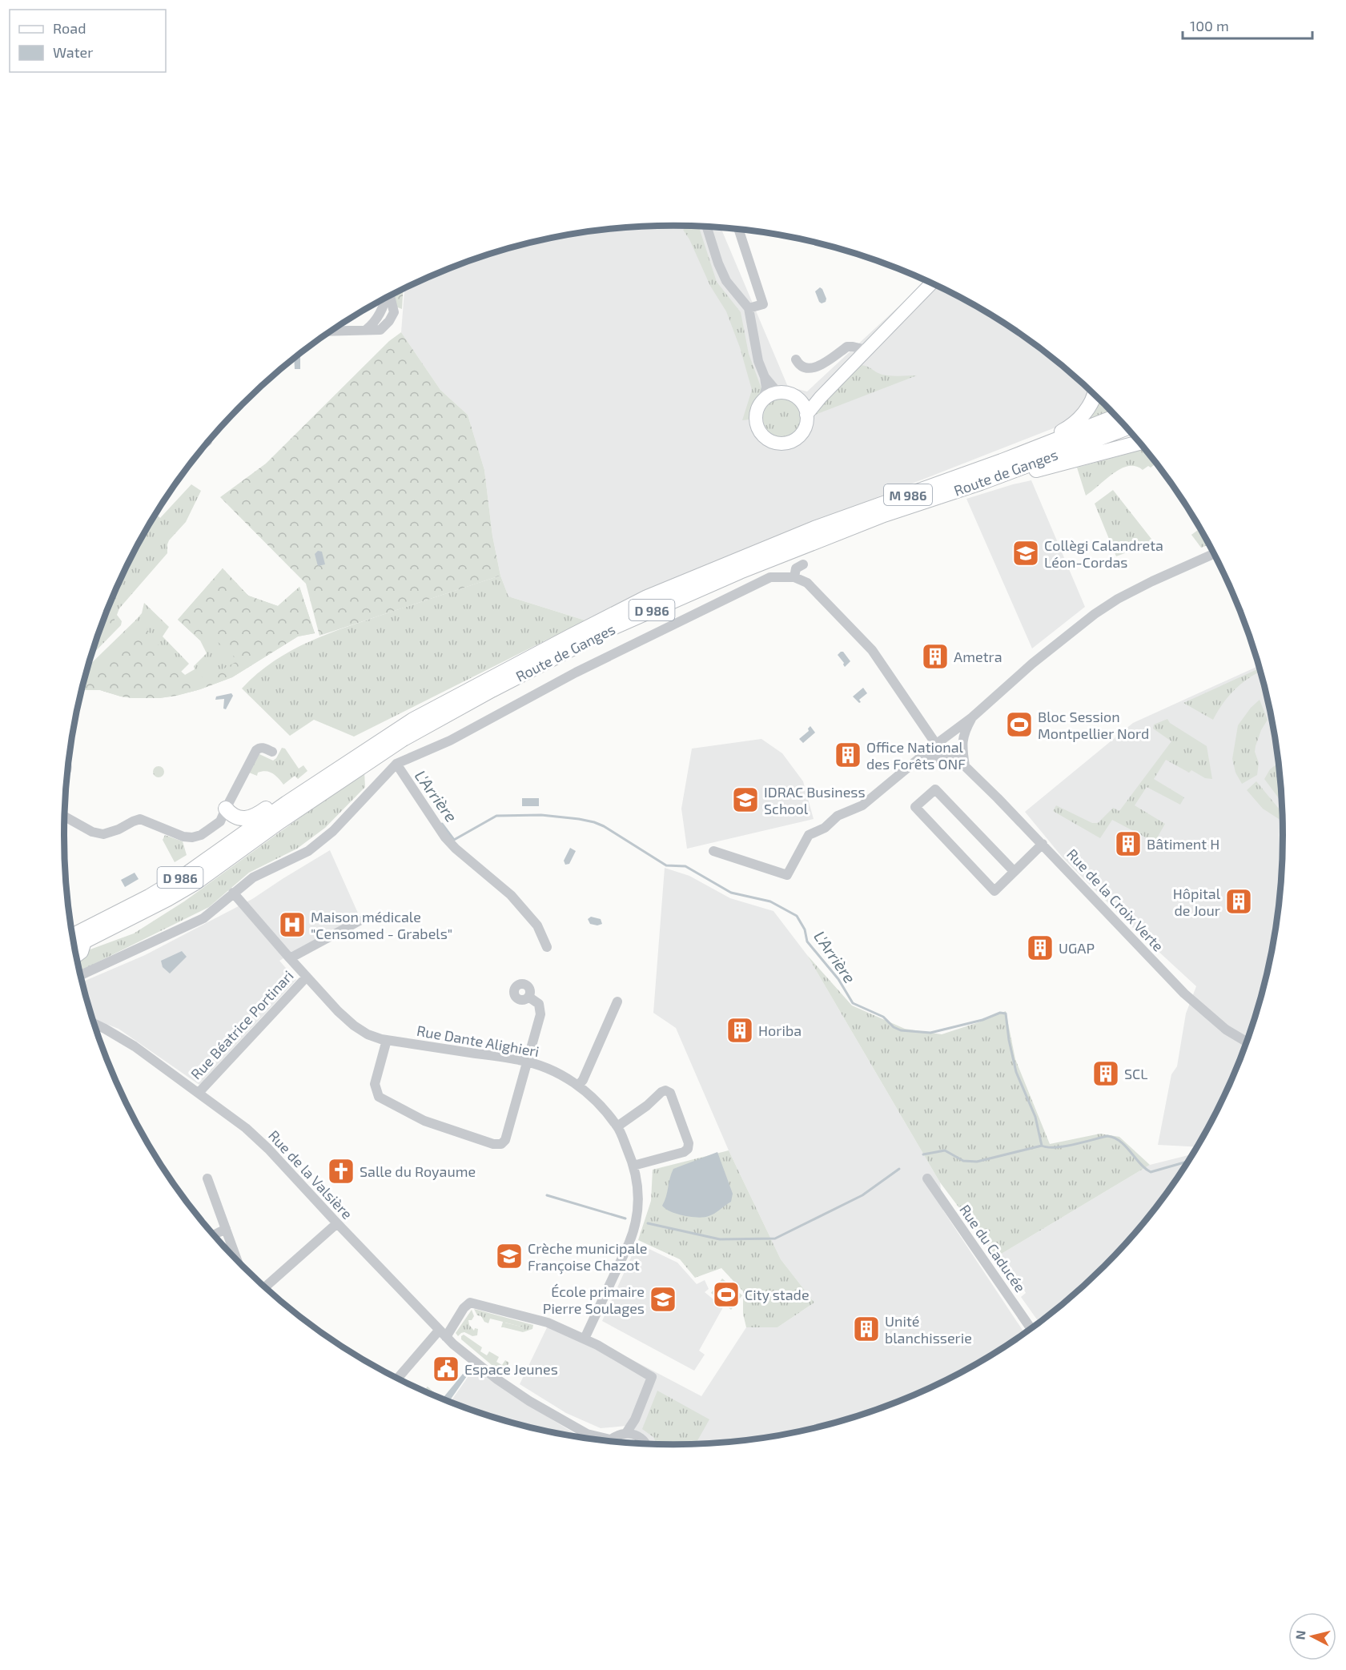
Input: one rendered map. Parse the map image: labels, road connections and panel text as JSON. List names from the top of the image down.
{
  "streets": {
    "main road": ["Route de Ganges", "M 986", "D 986"],
    "street": [
      "Rue de la Croix Verte",
      "Rue Béatrice Portinari",
      "Rue Dante Alighieri",
      "Rue de la Valsière",
      "Rue du Caducée"
    ]
  },
  "crossings": [
    ["Route de Ganges", "M 986"],
    ["Rue Béatrice Portinari", "Rue Dante Alighieri"],
    ["Rue Béatrice Portinari", "Rue de la Valsière"]
  ],
  "water": ["L'Arrière"],
  "places": {
    "school or university": [
      "Collègi Calandreta Léon-Cordas",
      "IDRAC Business School",
      "Crèche municipale Françoise Chazot",
      "École primaire Pierre Soulages"
    ],
    "building": [
      "Ametra",
      "Office National des Forêts ONF",
      "Bâtiment H",
      "Hôpital de Jour",
      "UGAP",
      "Horiba",
      "SCL",
      "Unité blanchisserie"
    ],
    "sports": ["Bloc Session Montpellier Nord", "City stade"],
    "hospital": ["Maison médicale \"Censomed - Grabels\""],
    "church": ["Salle du Royaume"],
    "public building": ["Espace Jeunes"]
  },
  "legend": ["Road", "Water"],
  "scale_bar": "100 m",
  "north": "left"
}
